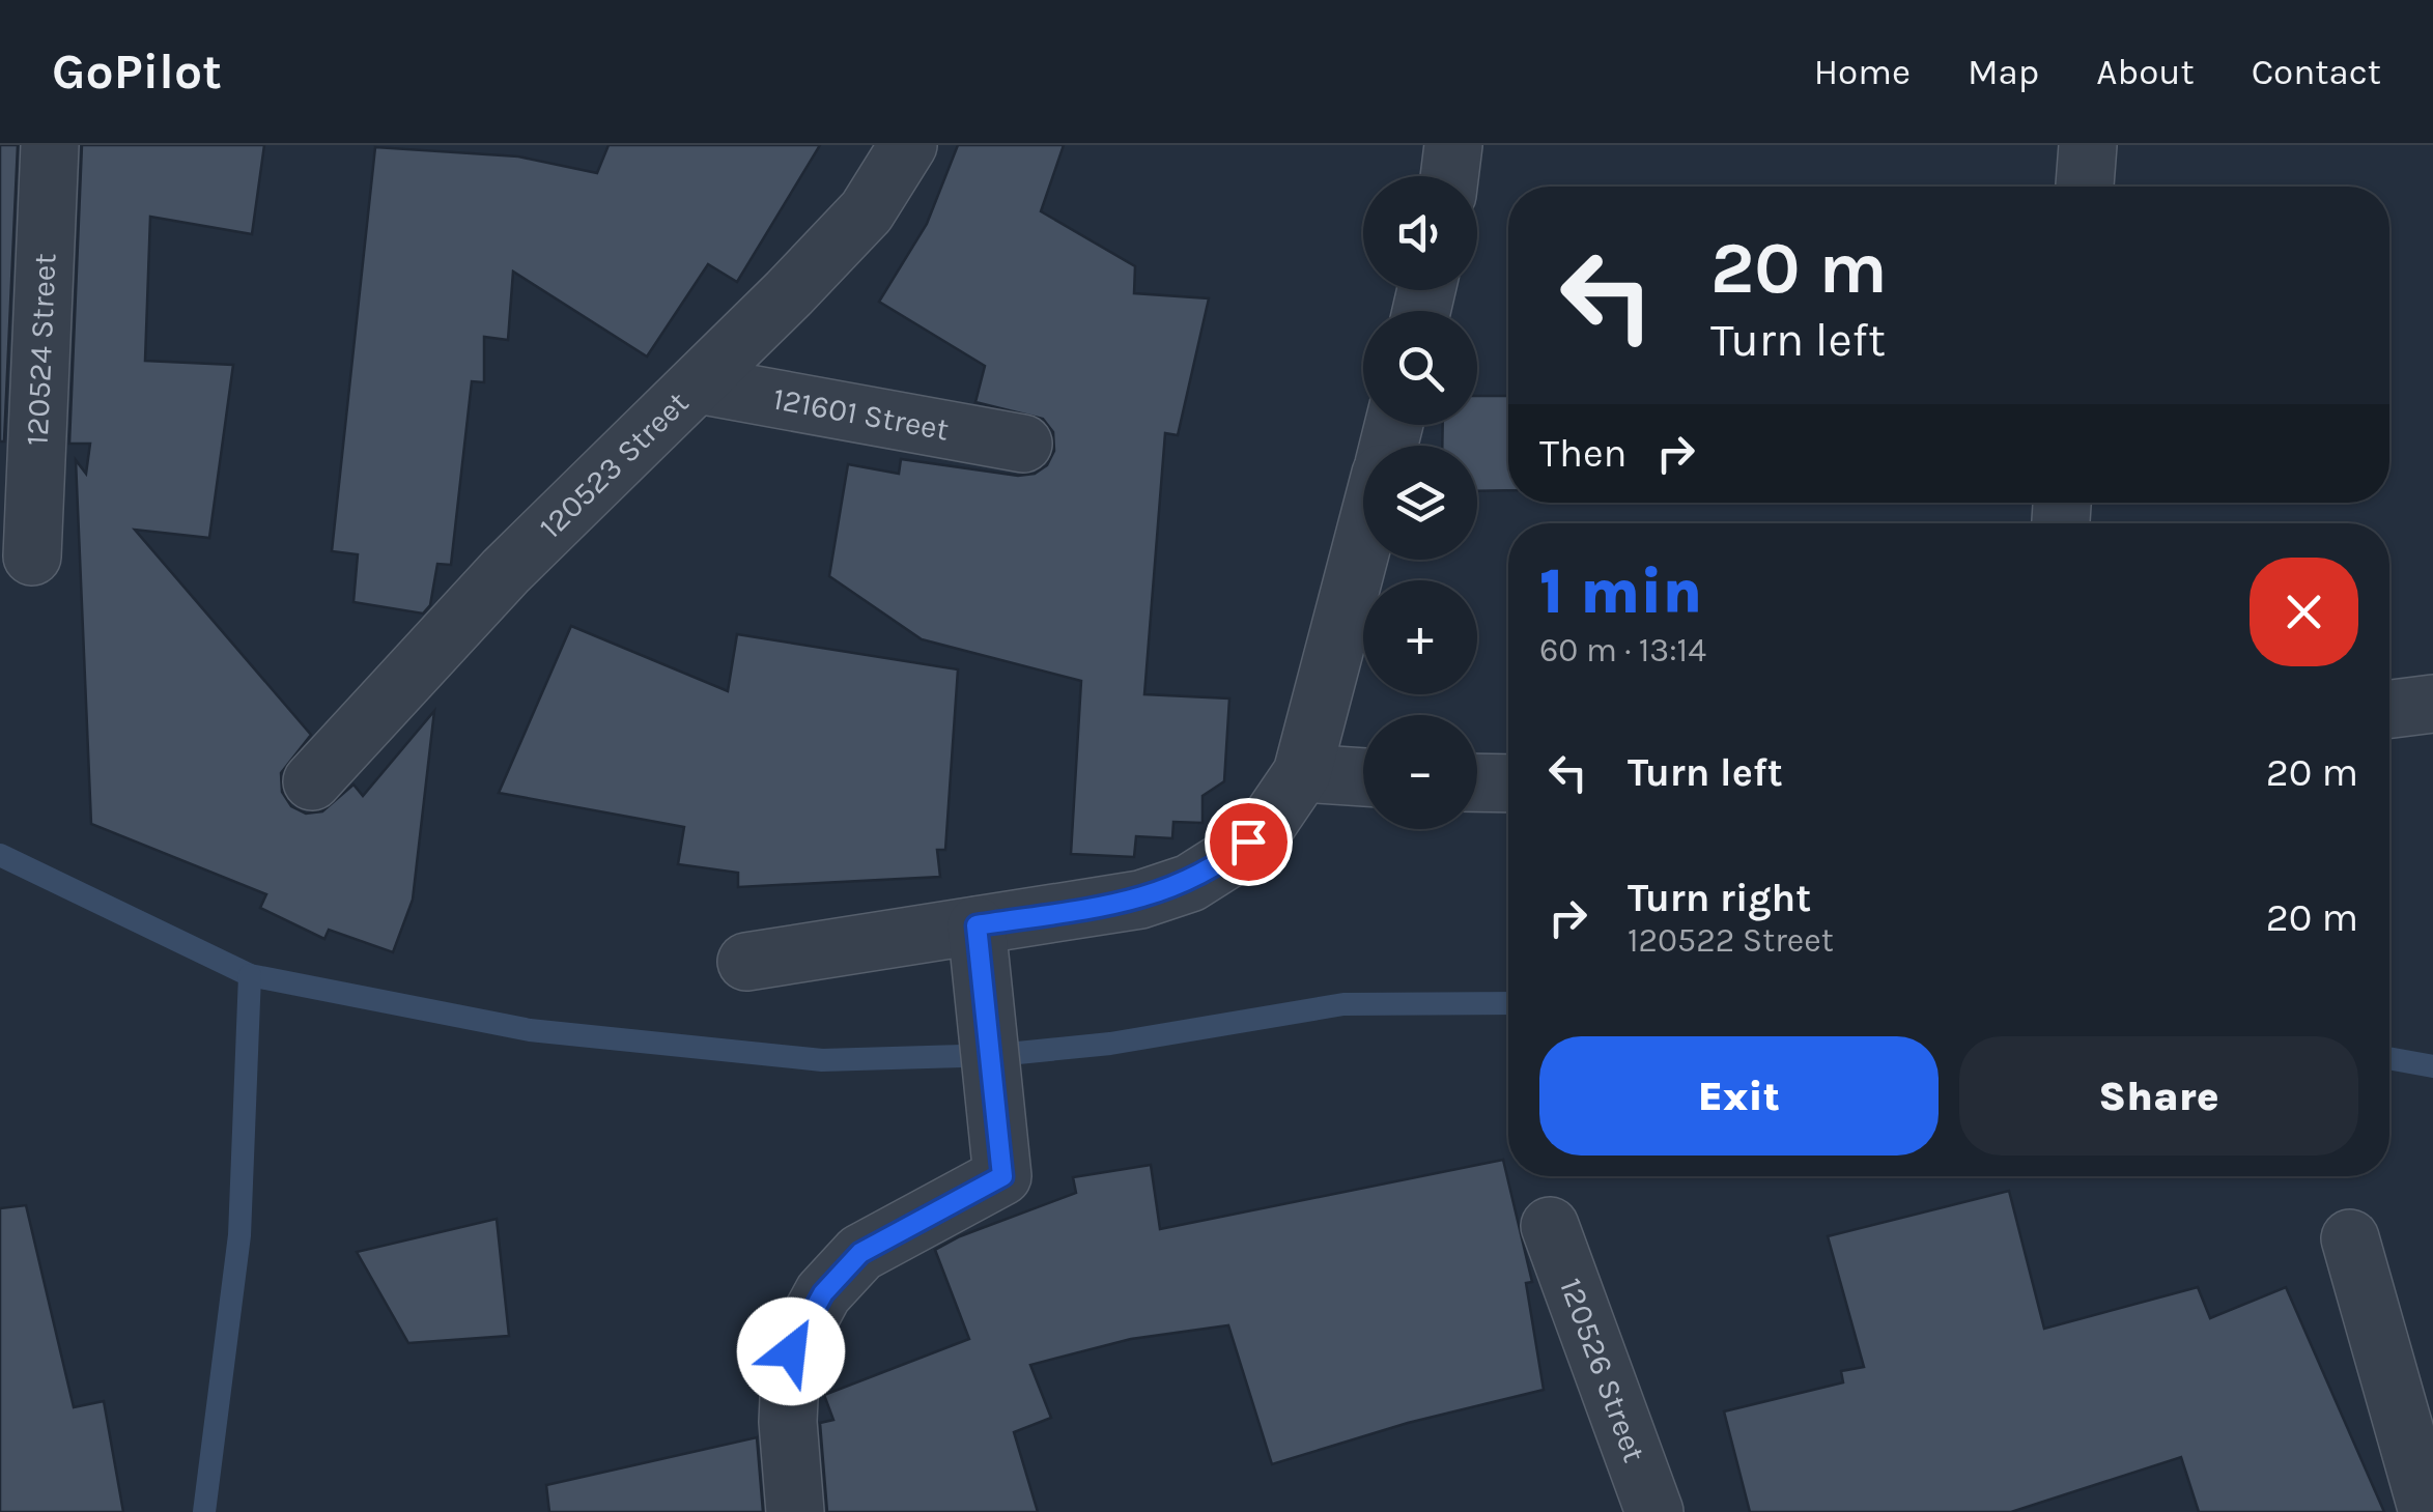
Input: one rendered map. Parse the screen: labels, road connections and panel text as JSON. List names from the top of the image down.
{
  "streets": {
    "street": [
      "120524 Street",
      "121601 Street",
      "120523 Street",
      "120526 Street"
    ]
  },
  "crossings": [
    ["121601 Street", "120523 Street"]
  ],
  "page": {
    "header": "GoPilot",
    "nav": [
      "Home",
      "Map",
      "About",
      "Contact"
    ],
    "map_buttons": ["+", "−"],
    "turn": ["20 m", "Turn left"],
    "then": "Then",
    "heading": ["1 min", "60 m · 13:14"],
    "list": [
      {
        "name": "Turn left",
        "value": "20 m"
      },
      {
        "name": "Turn right",
        "note": "120522 Street",
        "value": "20 m"
      }
    ],
    "buttons": ["Exit", "Share"]
  }
}
